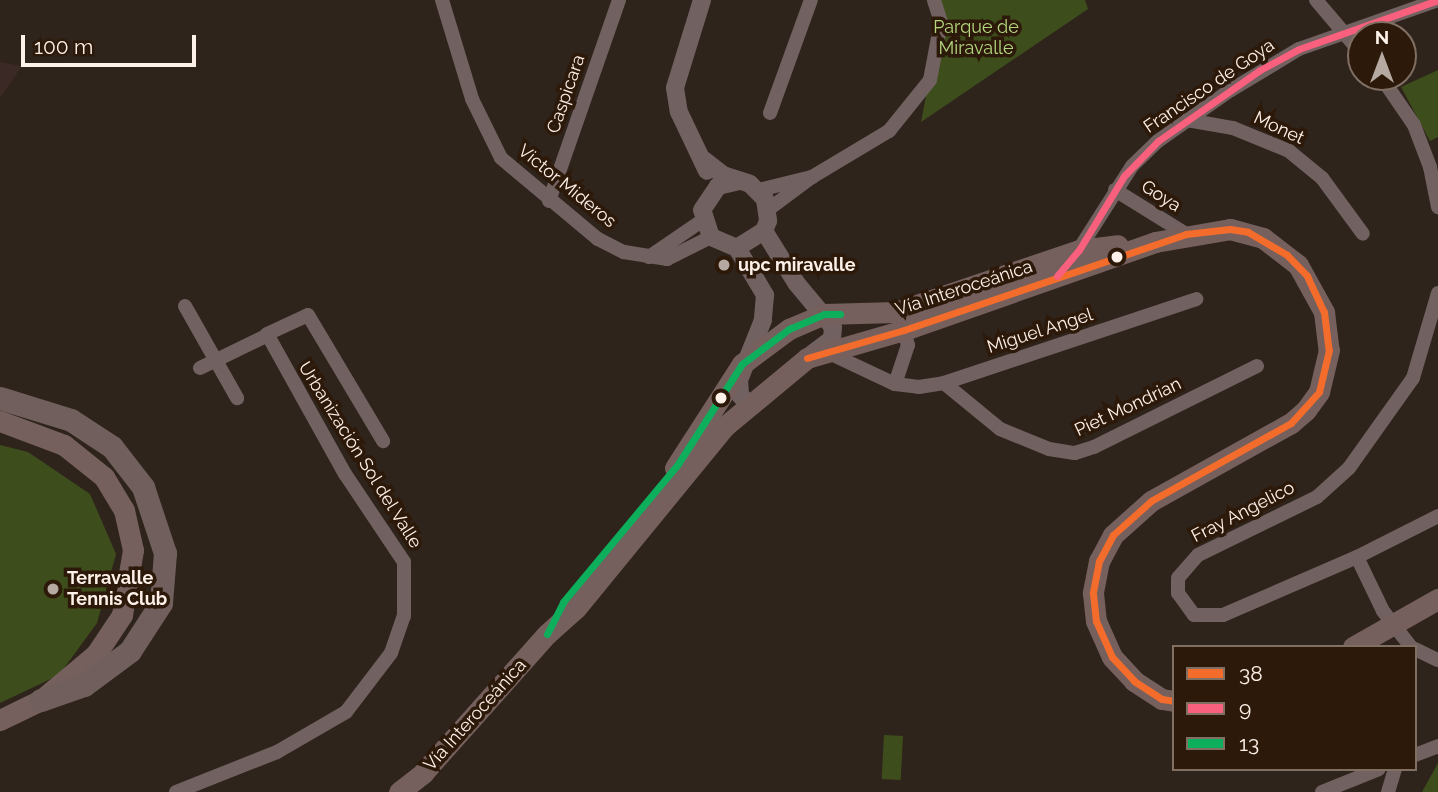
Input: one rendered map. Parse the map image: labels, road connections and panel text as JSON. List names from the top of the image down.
{
  "streets": {
    "main road": ["Vía Interoceánica"],
    "street": [
      "Francisco de Goya",
      "Caspicara",
      "Monet",
      "Victor Mideros",
      "Goya",
      "Miguel Angel",
      "Piet Mondrian",
      "Urbanización Sol del Valle",
      "Fray Angelico"
    ]
  },
  "crossings": [
    ["Francisco de Goya", "Monet"],
    ["Francisco de Goya", "Goya"],
    ["Francisco de Goya", "Vía Interoceánica"],
    ["Caspicara", "Victor Mideros"],
    ["Goya", "Vía Interoceánica"],
    ["Vía Interoceánica", "Miguel Angel"],
    ["Miguel Angel", "Piet Mondrian"]
  ],
  "parks": ["Parque de Miravalle"],
  "places": ["upc miravalle", "Terravalle Tennis Club"],
  "lines": ["transit line 9", "transit line 38", "transit line 13"],
  "legend": ["38", "9", "13"],
  "scale_bar": "100 m",
  "north": "top"
}
